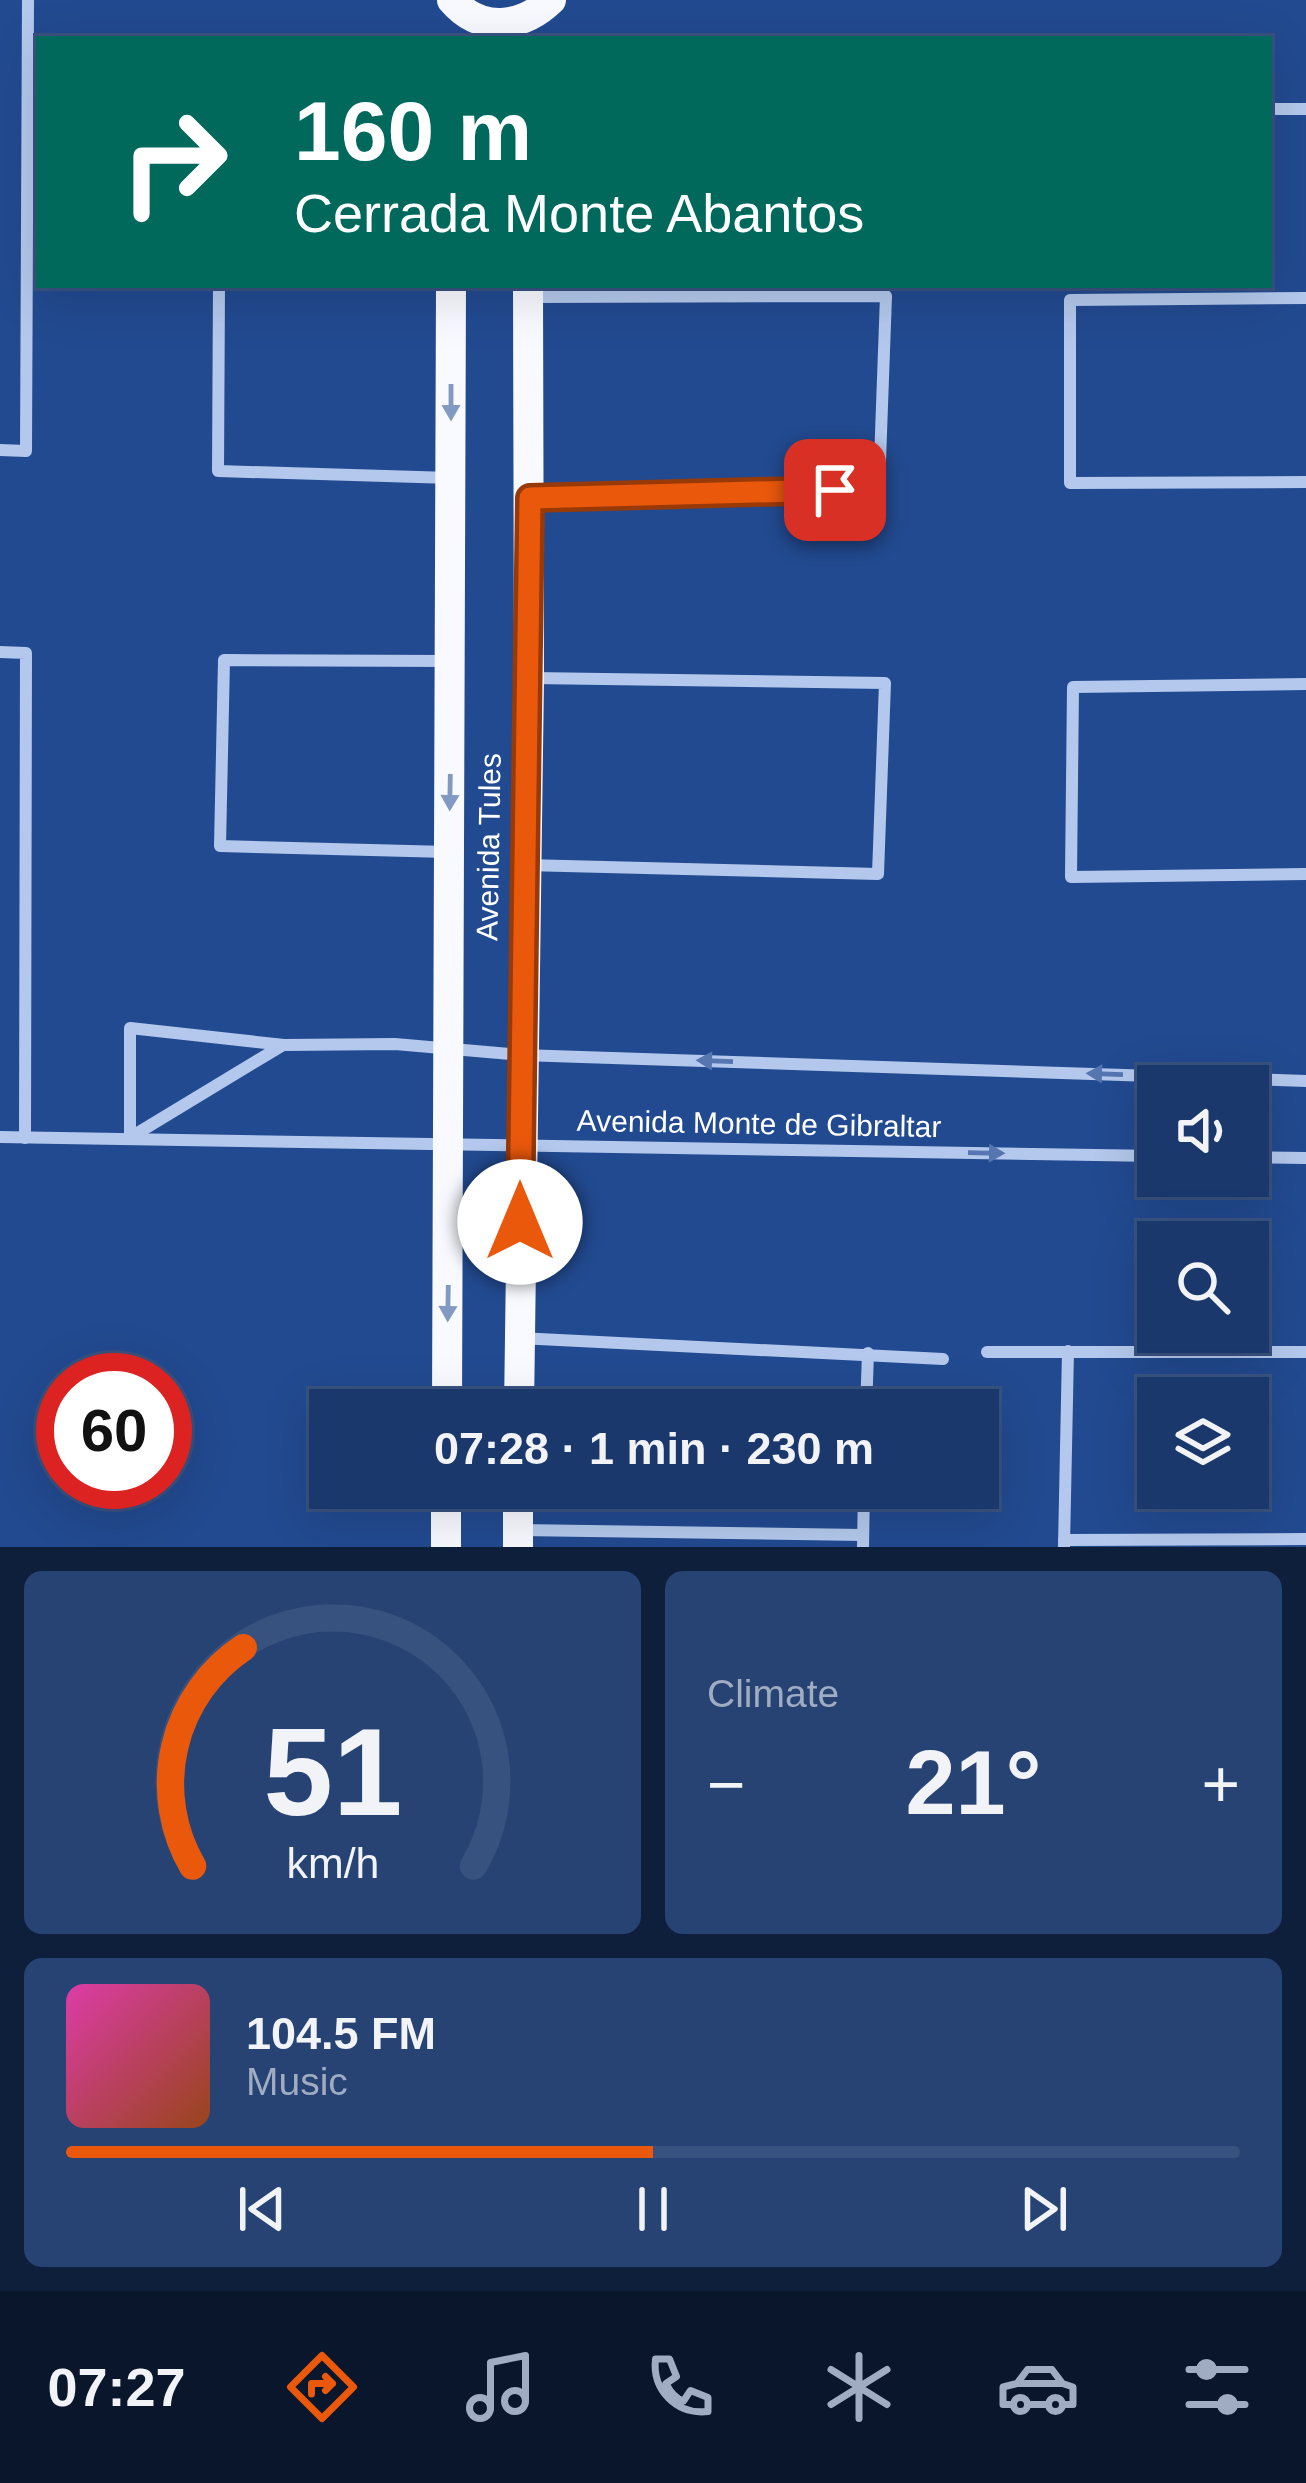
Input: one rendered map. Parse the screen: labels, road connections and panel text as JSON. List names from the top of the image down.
{
  "streets": {
    "main road": ["Avenida Tules"],
    "street": ["Avenida Monte de Gibraltar"]
  },
  "crossings": [
    ["Avenida Tules", "Avenida Monte de Gibraltar"]
  ],
  "page": {
    "turn": ["160 m", "Cerrada Monte Abantos"],
    "limit": "60",
    "trip": "07:28 · 1 min · 230 m",
    "tile": "Climate",
    "heat": ["−", "21°", "+"],
    "song": ["104.5 FM", "Music"],
    "tabs": "07:27",
    "gauge": ["51", "km/h"]
  }
}
